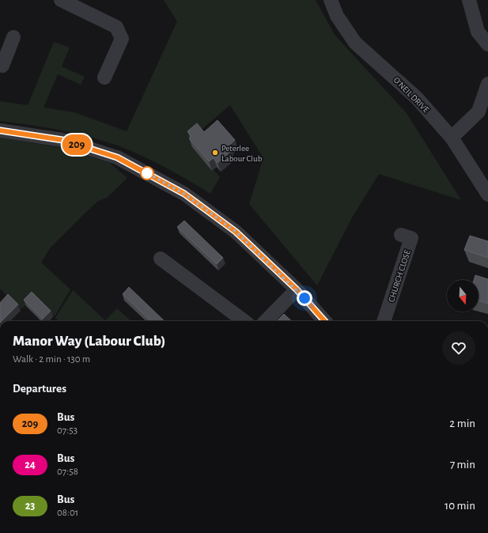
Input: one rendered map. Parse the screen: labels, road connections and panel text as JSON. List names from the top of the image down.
{
  "streets": {
    "street": ["O'NEIL DRIVE", "CHURCH CLOSE"]
  },
  "places": ["Peterlee Labour Club"],
  "lines": ["bus line 209"],
  "north": "bottom",
  "page": {
    "on_map": "209",
    "heading": [
      ["Manor Way (Labour Club)", "Walk · 2 min · 130 m"],
      "Departures"
    ],
    "list": [
      {
        "mark": "209",
        "name": "Bus",
        "note": "07:53",
        "value": "2 min"
      },
      {
        "mark": "24",
        "name": "Bus",
        "note": "07:58",
        "value": "7 min"
      },
      {
        "mark": "23",
        "name": "Bus",
        "note": "08:01",
        "value": "10 min"
      }
    ]
  }
}
